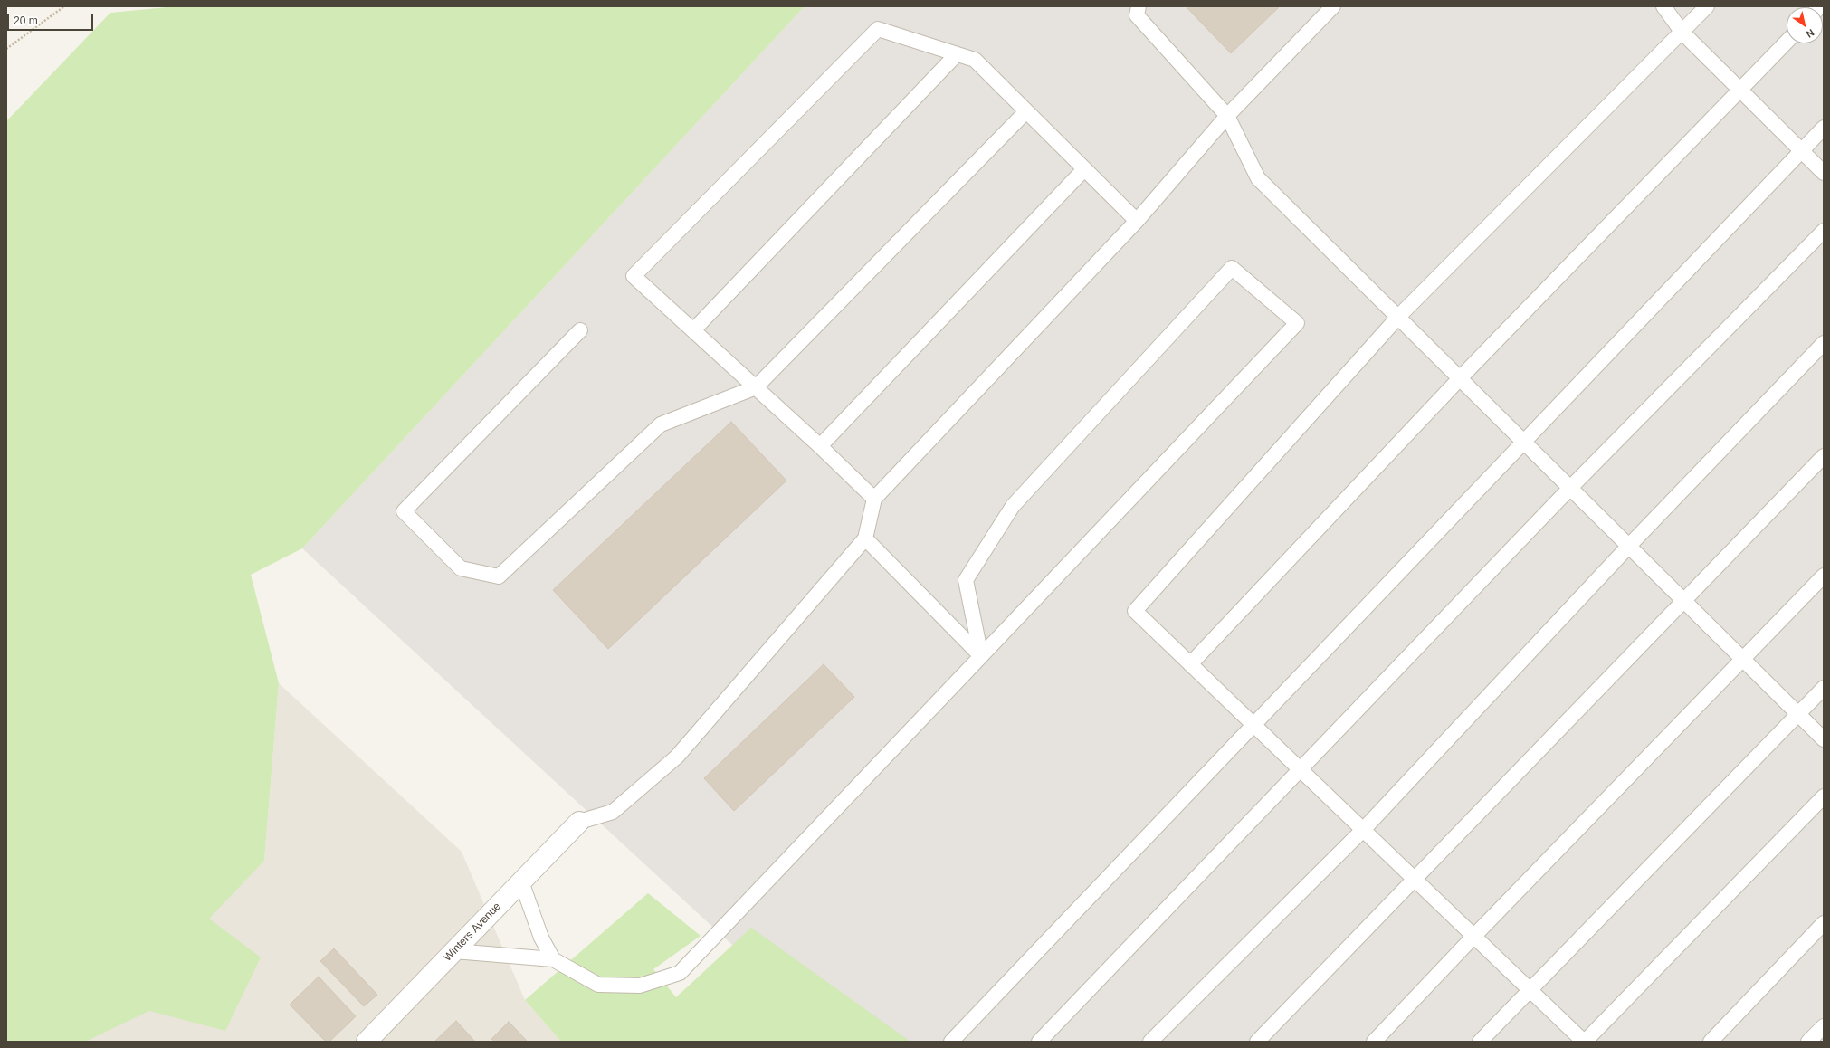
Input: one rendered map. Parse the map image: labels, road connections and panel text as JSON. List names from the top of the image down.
{
  "streets": {
    "street": ["Winters Avenue"]
  },
  "scale_bar": "20 m",
  "north": "bottom right"
}
